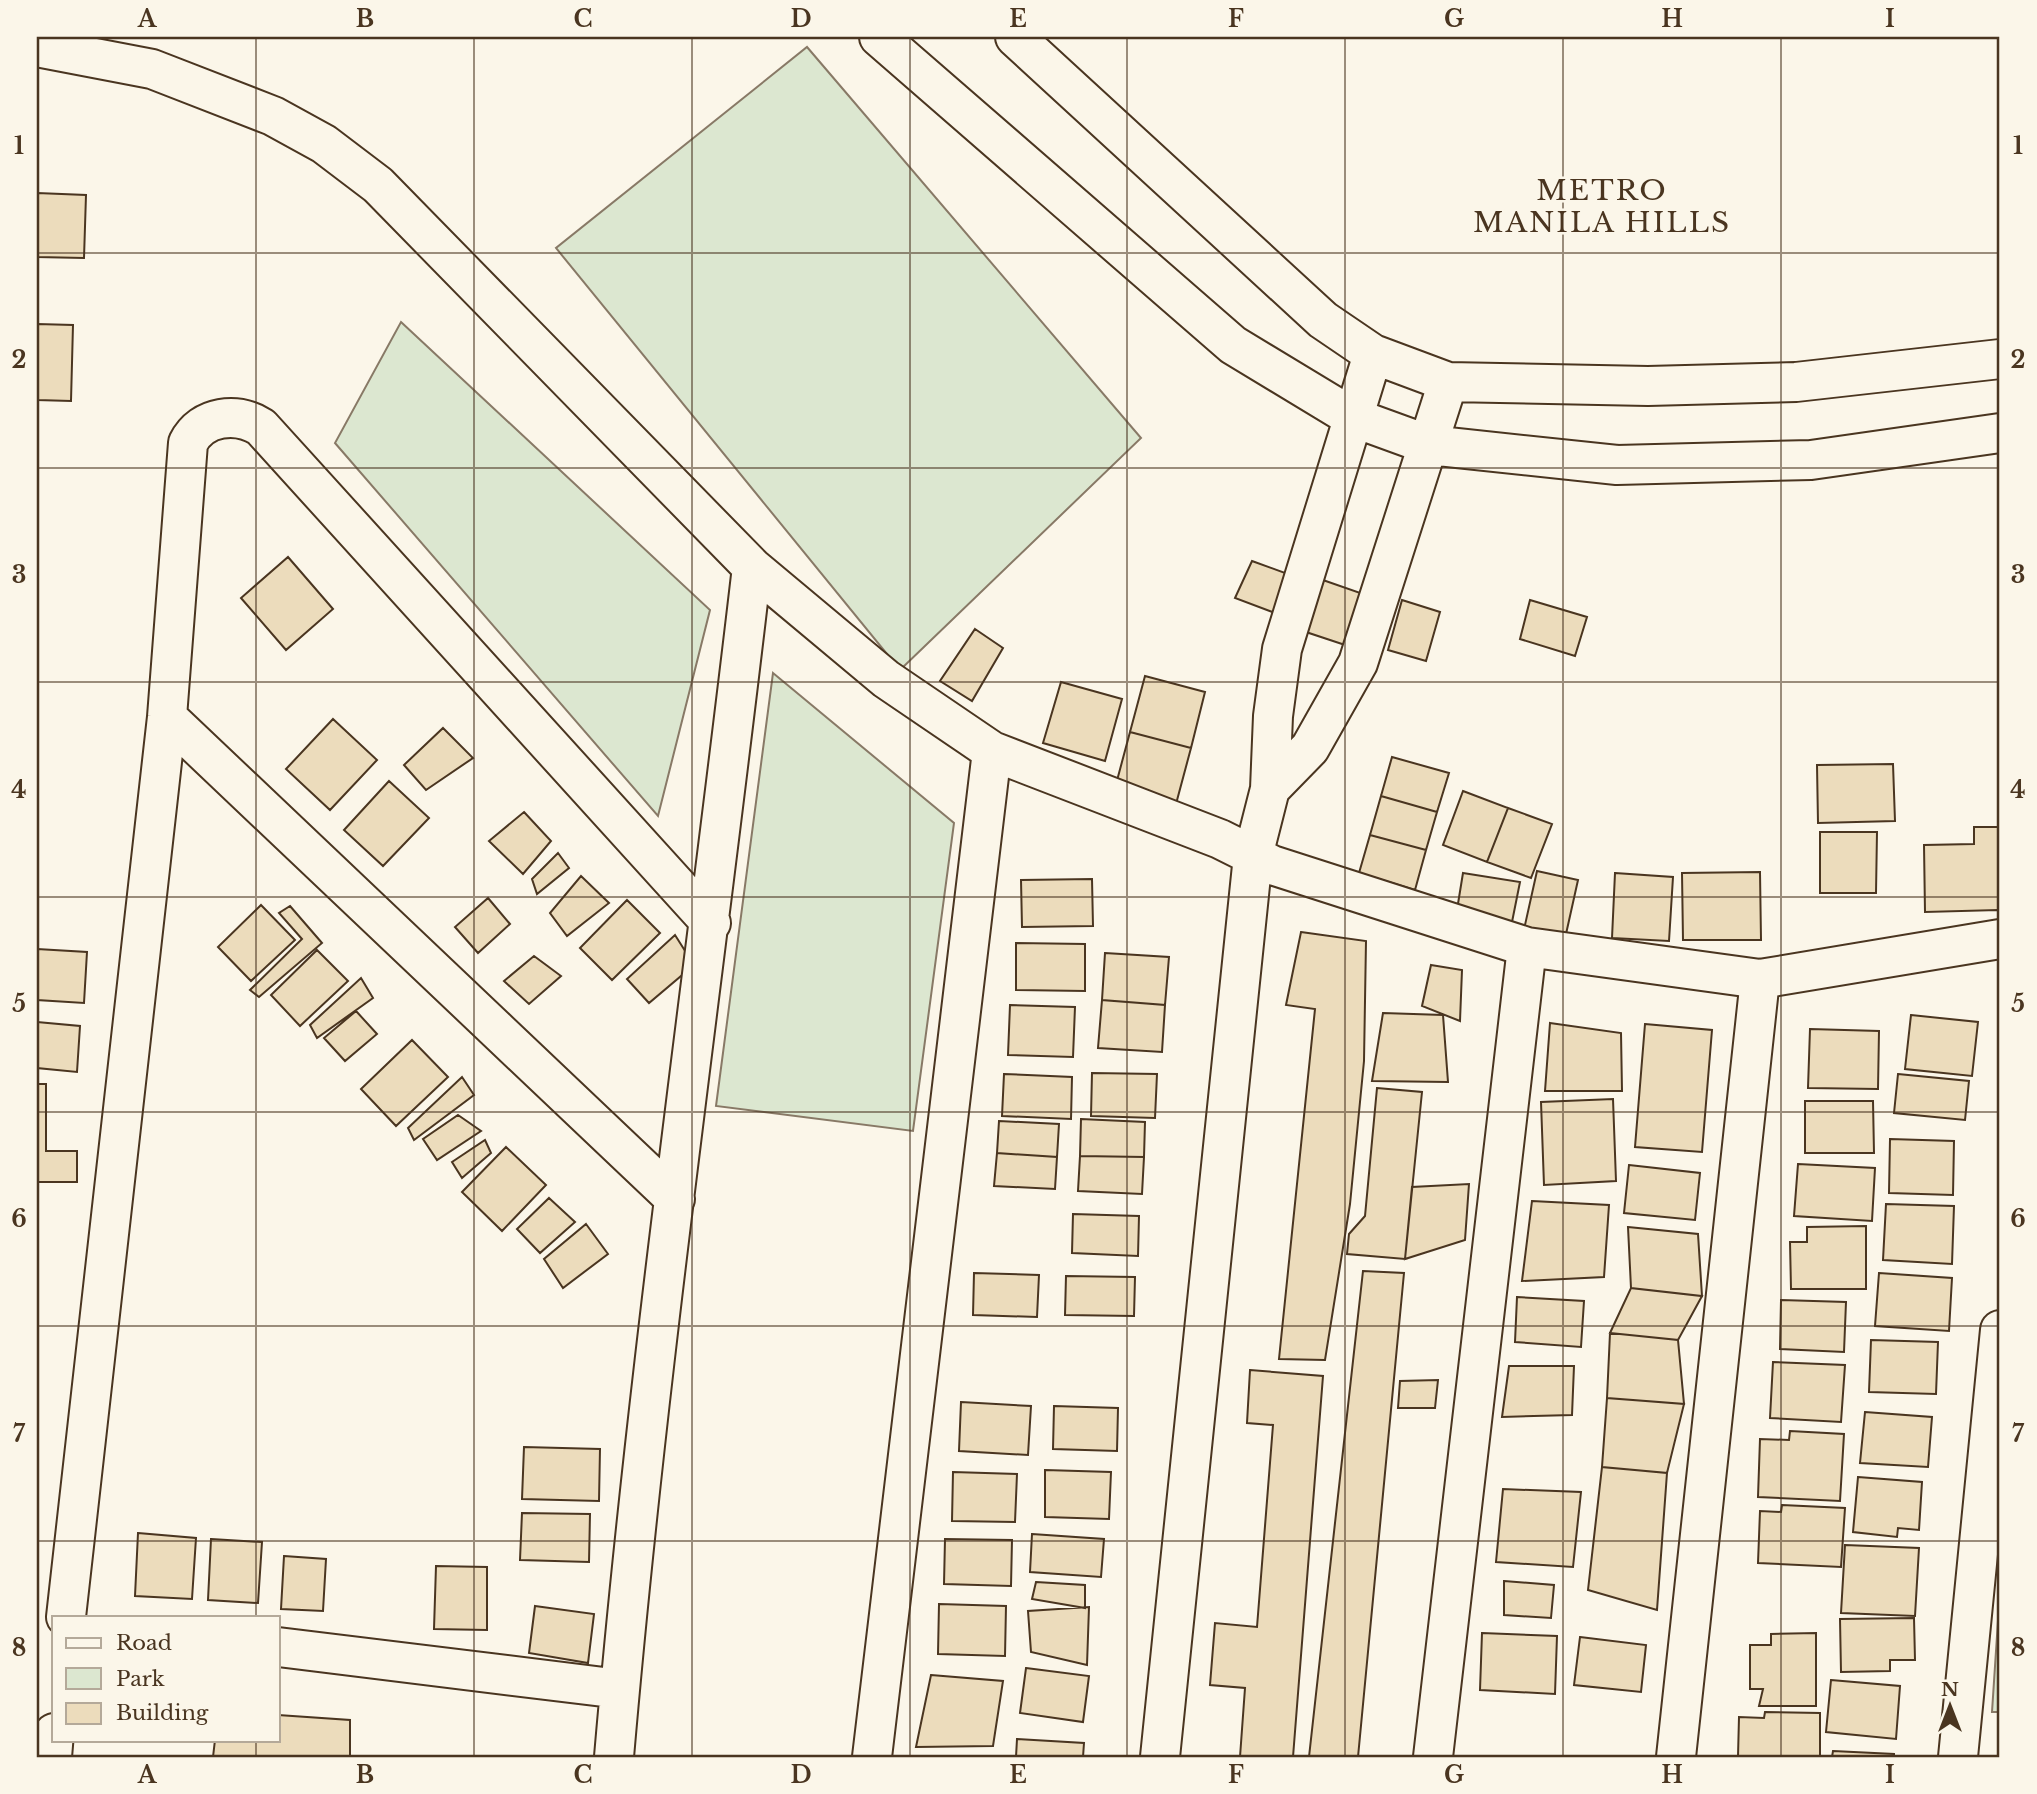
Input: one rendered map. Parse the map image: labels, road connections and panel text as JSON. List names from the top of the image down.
{
  "districts": ["METRO MANILA HILLS"],
  "legend": ["Road", "Park", "Building"],
  "north": "top",
  "grid": {
    "columns": [
      "A",
      "B",
      "C",
      "D",
      "E",
      "F",
      "G",
      "H",
      "I"
    ],
    "rows": [
      "1",
      "2",
      "3",
      "4",
      "5",
      "6",
      "7",
      "8"
    ]
  }
}
